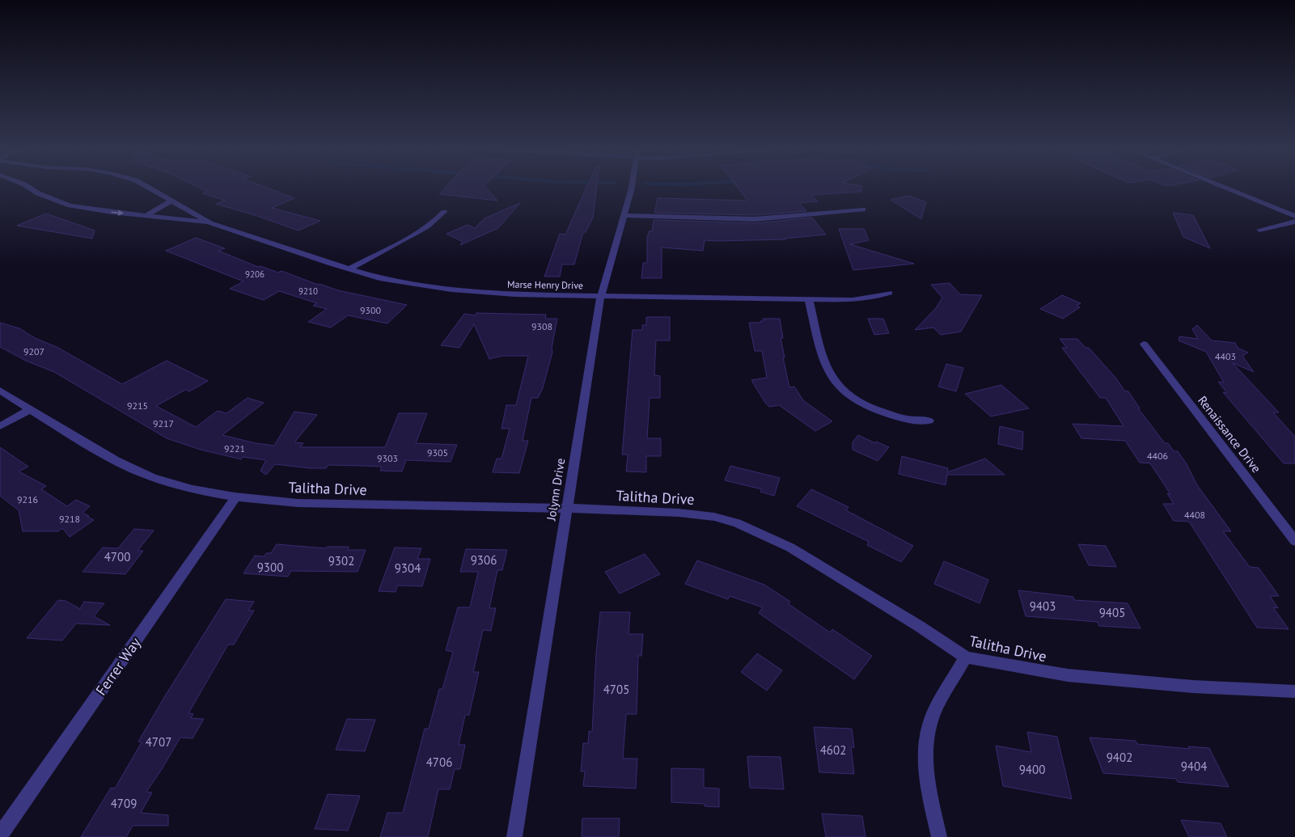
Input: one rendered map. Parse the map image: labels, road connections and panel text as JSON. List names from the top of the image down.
{
  "streets": {
    "street": [
      "Marse Henry Drive",
      "Renaissance Drive",
      "Talitha Drive",
      "Jolynn Drive",
      "Ferrer Way"
    ]
  },
  "crossings": [
    ["Marse Henry Drive", "Jolynn Drive"],
    ["Talitha Drive", "Jolynn Drive"],
    ["Talitha Drive", "Ferrer Way"]
  ],
  "house_numbers": [
    "9206",
    "9210",
    "9300",
    "9308",
    "9207",
    "4403",
    "9215",
    "9217",
    "9221",
    "9305",
    "4406",
    "9303",
    "9216",
    "4408",
    "9218",
    "4700",
    "9306",
    "9302",
    "9300",
    "9304",
    "9403",
    "9405",
    "4705",
    "4707",
    "4602",
    "9402",
    "4706",
    "9404",
    "9400",
    "4709"
  ]
}
